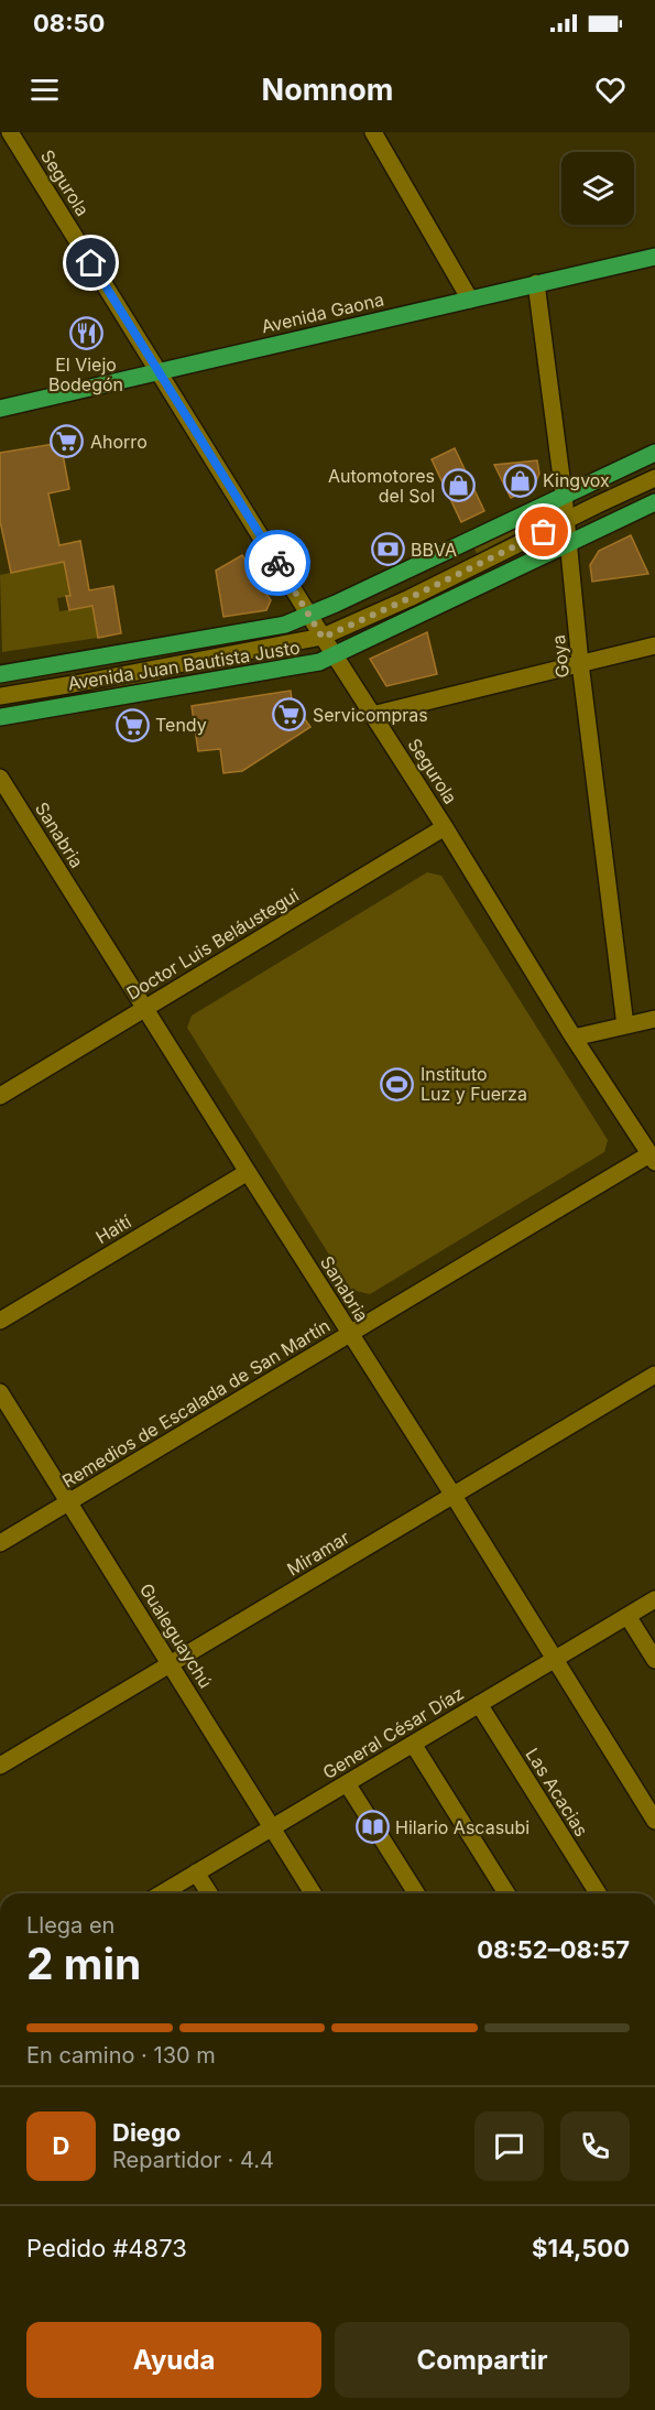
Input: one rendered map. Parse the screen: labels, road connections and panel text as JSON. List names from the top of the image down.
{
  "streets": {
    "main road": ["Avenida Gaona", "Avenida Juan Bautista Justo"],
    "street": [
      "Segurola",
      "Goya",
      "Sanabria",
      "Doctor Luis Beláustegui",
      "Haití",
      "Remedios de Escalada de San Martín",
      "Miramar",
      "Gualeguaychú",
      "General César Díaz",
      "Las Acacias"
    ]
  },
  "crossings": [
    ["Segurola", "Avenida Gaona"],
    ["Segurola", "Avenida Juan Bautista Justo"],
    ["Segurola", "Doctor Luis Beláustegui"],
    ["Segurola", "Remedios de Escalada de San Martín"],
    ["Avenida Gaona", "Goya"],
    ["Goya", "Avenida Juan Bautista Justo"],
    ["Sanabria", "Doctor Luis Beláustegui"],
    ["Sanabria", "Haití"],
    ["Sanabria", "Remedios de Escalada de San Martín"],
    ["Sanabria", "Miramar"],
    ["Sanabria", "General César Díaz"],
    ["Remedios de Escalada de San Martín", "Gualeguaychú"],
    ["Miramar", "Gualeguaychú"],
    ["Gualeguaychú", "General César Díaz"],
    ["General César Díaz", "Las Acacias"]
  ],
  "places": {
    "restaurant": ["El Viejo Bodegón"],
    "supermarket": ["Ahorro", "Servicompras", "Tendy"],
    "shop": ["Kingvox", "Automotores del Sol"],
    "bank": ["BBVA"],
    "sports": ["Instituto Luz y Fuerza"],
    "library": ["Hilario Ascasubi"]
  },
  "page": {
    "status": "08:50",
    "header": "Nomnom",
    "heading": ["2 min", "Llega en", "08:52–08:57"],
    "panel": [
      "Diego",
      "Repartidor · 4.4",
      "Pedido #4873",
      "$14,500"
    ],
    "bar": "En camino · 130 m",
    "round": "D",
    "buttons": ["Ayuda", "Compartir"]
  }
}
